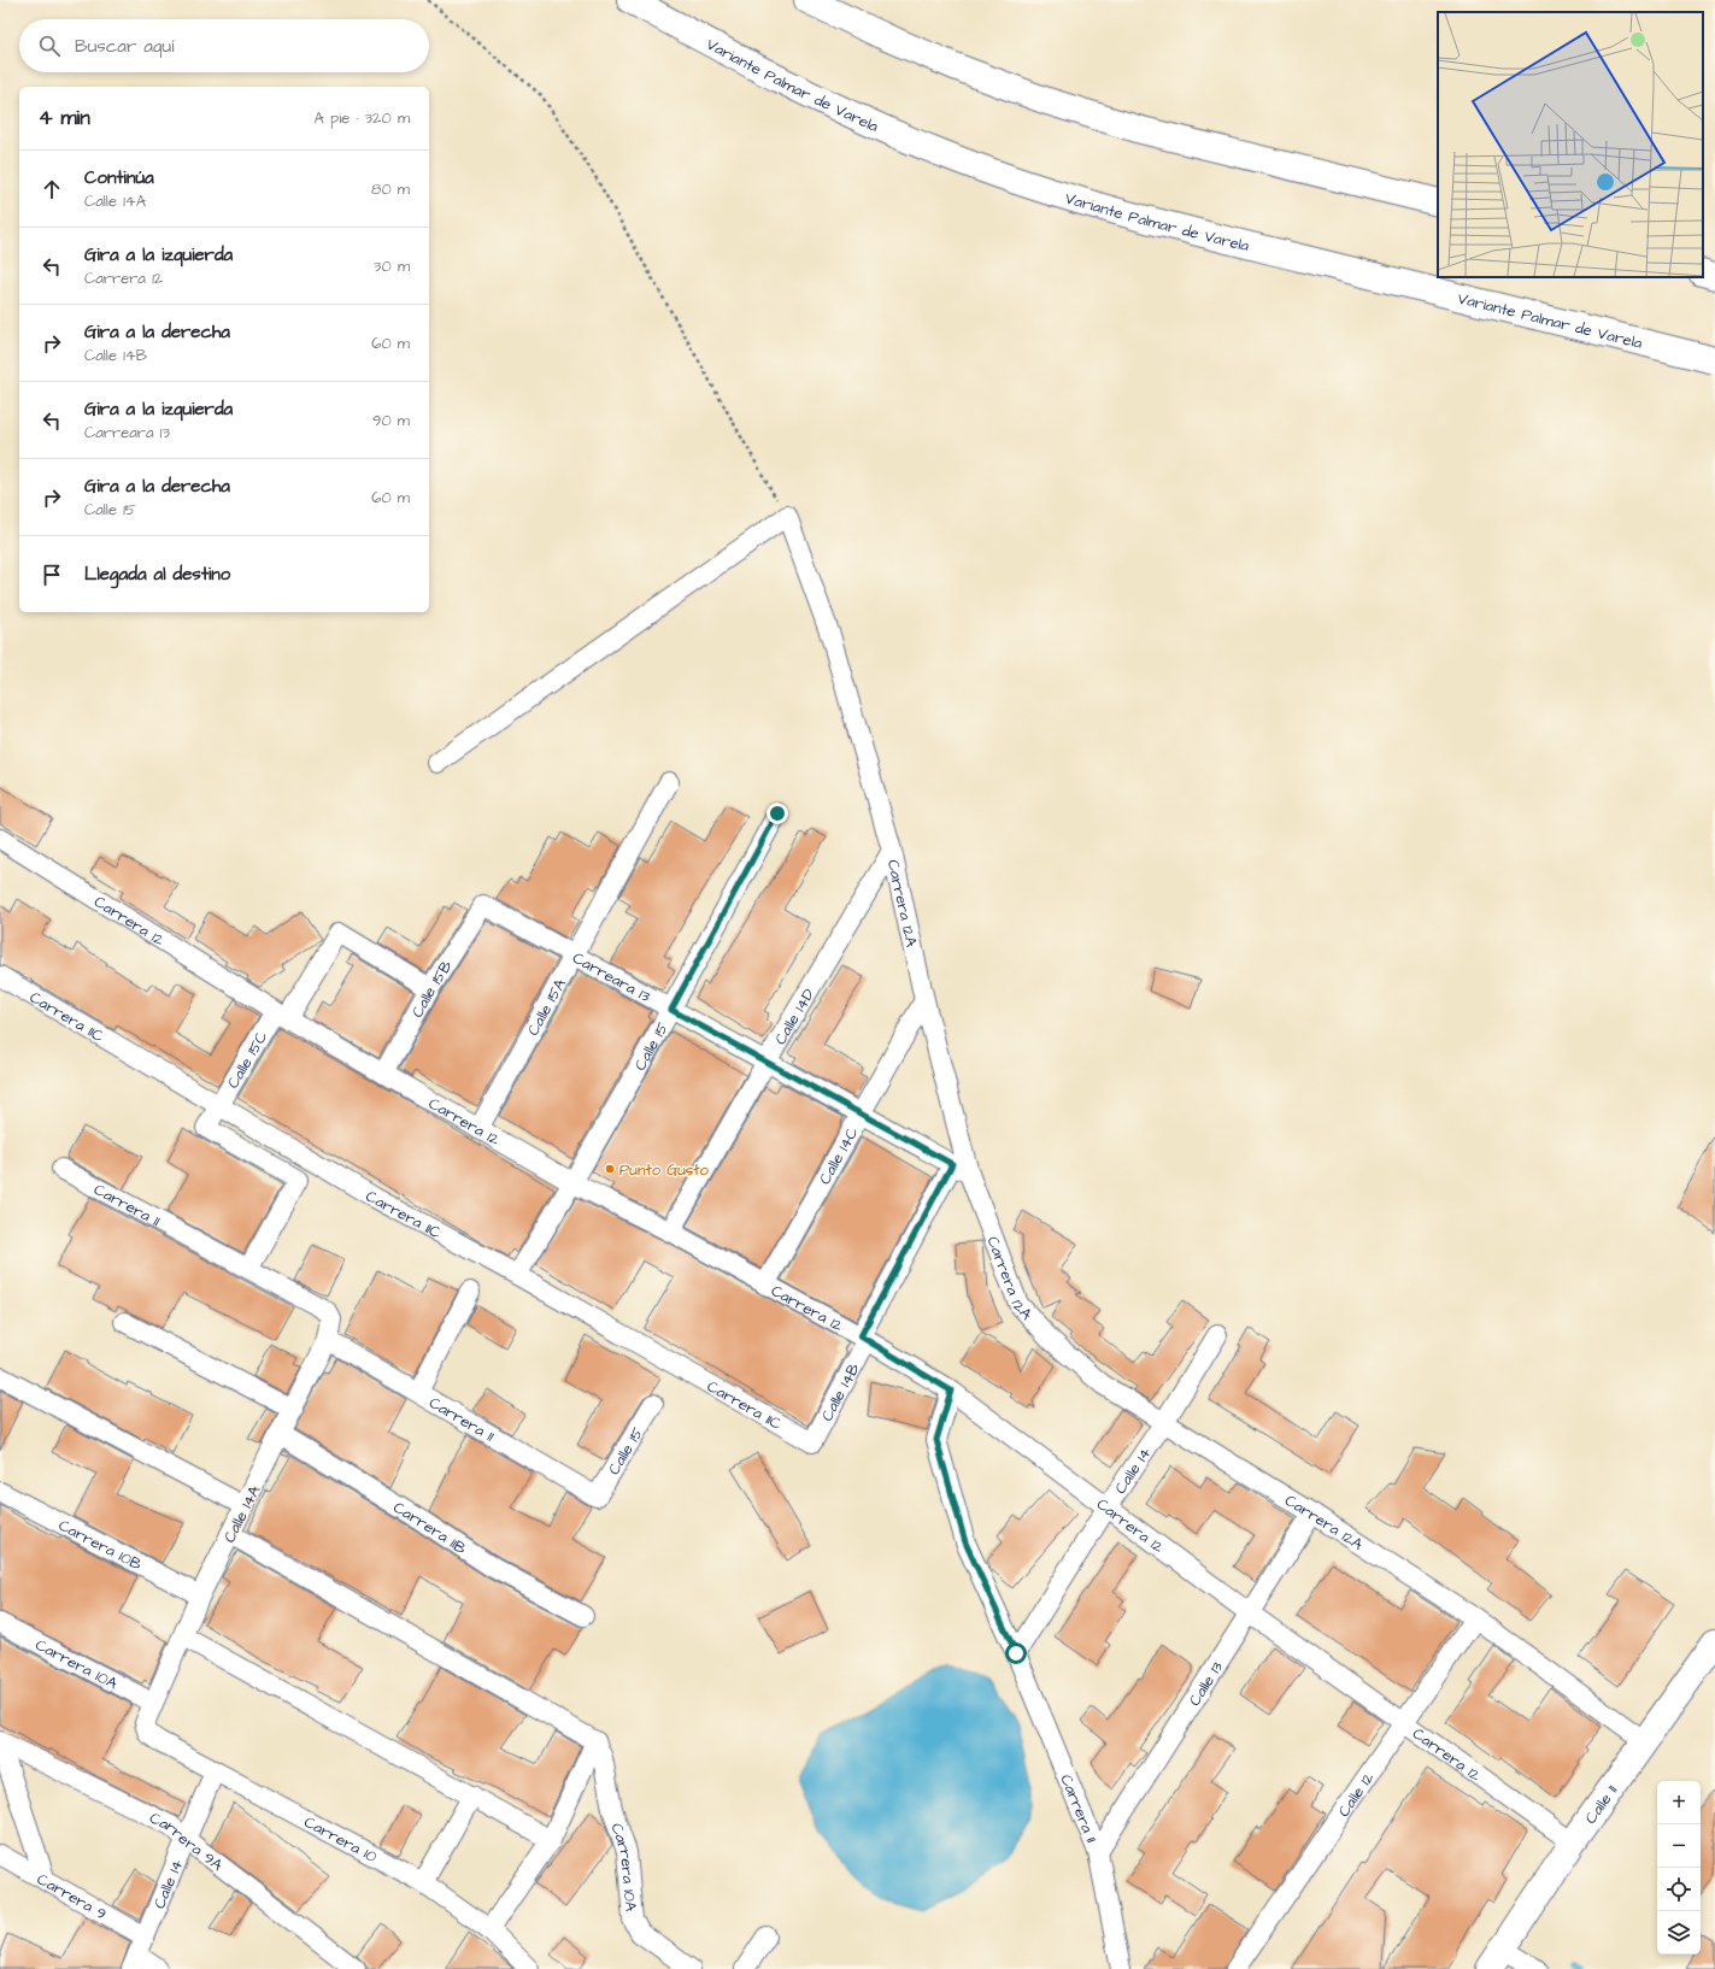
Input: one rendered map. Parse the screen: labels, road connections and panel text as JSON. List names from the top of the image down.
{
  "streets": {
    "main road": ["Variante Palmar de Varela", "Calle 11"],
    "street": [
      "Carrera 12A",
      "Carrera 12",
      "Carreara 13",
      "Calle 15B",
      "Calle 15A",
      "Carrera 11C",
      "Calle 14D",
      "Calle 15",
      "Calle 15C",
      "Calle 14C",
      "Carrera 11",
      "Calle 14B",
      "Calle 14",
      "Calle 14A",
      "Carrera 11B",
      "Carrera 10B",
      "Carrera 10A",
      "Calle 13",
      "Calle 12",
      "Carrera 10",
      "Carrera 9A",
      "Carrera 9"
    ]
  },
  "crossings": [
    ["Carrera 12A", "Carreara 13"],
    ["Carrera 12A", "Calle 14D"],
    ["Carrera 12A", "Calle 14C"],
    ["Carrera 12A", "Calle 14"],
    ["Carrera 12A", "Calle 13"],
    ["Carrera 12A", "Calle 12"],
    ["Carrera 12A", "Calle 11"],
    ["Carrera 12", "Calle 15B"],
    ["Carrera 12", "Calle 15A"],
    ["Carrera 12", "Calle 14D"],
    ["Carrera 12", "Calle 15"],
    ["Carrera 12", "Calle 15C"],
    ["Carrera 12", "Calle 14C"],
    ["Carrera 12", "Calle 14B"],
    ["Carrera 12", "Calle 14"],
    ["Carrera 12", "Calle 13"],
    ["Carrera 12", "Calle 12"],
    ["Carrera 12", "Calle 11"],
    ["Carreara 13", "Calle 15B"],
    ["Carreara 13", "Calle 15A"],
    ["Carreara 13", "Calle 14D"],
    ["Carreara 13", "Calle 15"],
    ["Carreara 13", "Calle 14C"],
    ["Carreara 13", "Calle 14B"],
    ["Calle 15B", "Calle 15C"],
    ["Carrera 11C", "Calle 15"],
    ["Carrera 11C", "Calle 15C"],
    ["Carrera 11C", "Calle 14B"],
    ["Calle 15", "Carrera 11"],
    ["Calle 15C", "Carrera 11"],
    ["Carrera 11", "Calle 14"],
    ["Carrera 11", "Calle 14A"],
    ["Carrera 11", "Calle 13"],
    ["Calle 14", "Carrera 10"],
    ["Calle 14", "Carrera 9A"],
    ["Calle 14", "Carrera 9"],
    ["Calle 14A", "Carrera 11B"],
    ["Calle 14A", "Carrera 10B"],
    ["Calle 14A", "Carrera 10A"],
    ["Calle 14A", "Carrera 10"]
  ],
  "places": ["Punto Gusto"],
  "page": {
    "search": "Buscar aquí",
    "heading": ["4 min", "A pie · 320 m"],
    "list": [
      ["Continúa", "Calle 14A", "80 m"],
      ["Gira a la izquierda", "Carrera 12", "30 m"],
      ["Gira a la derecha", "Calle 14B", "60 m"],
      ["Gira a la izquierda", "Carreara 13", "90 m"],
      ["Gira a la derecha", "Calle 15", "60 m"],
      "Llegada al destino"
    ],
    "map_buttons": ["+", "−"]
  }
}
